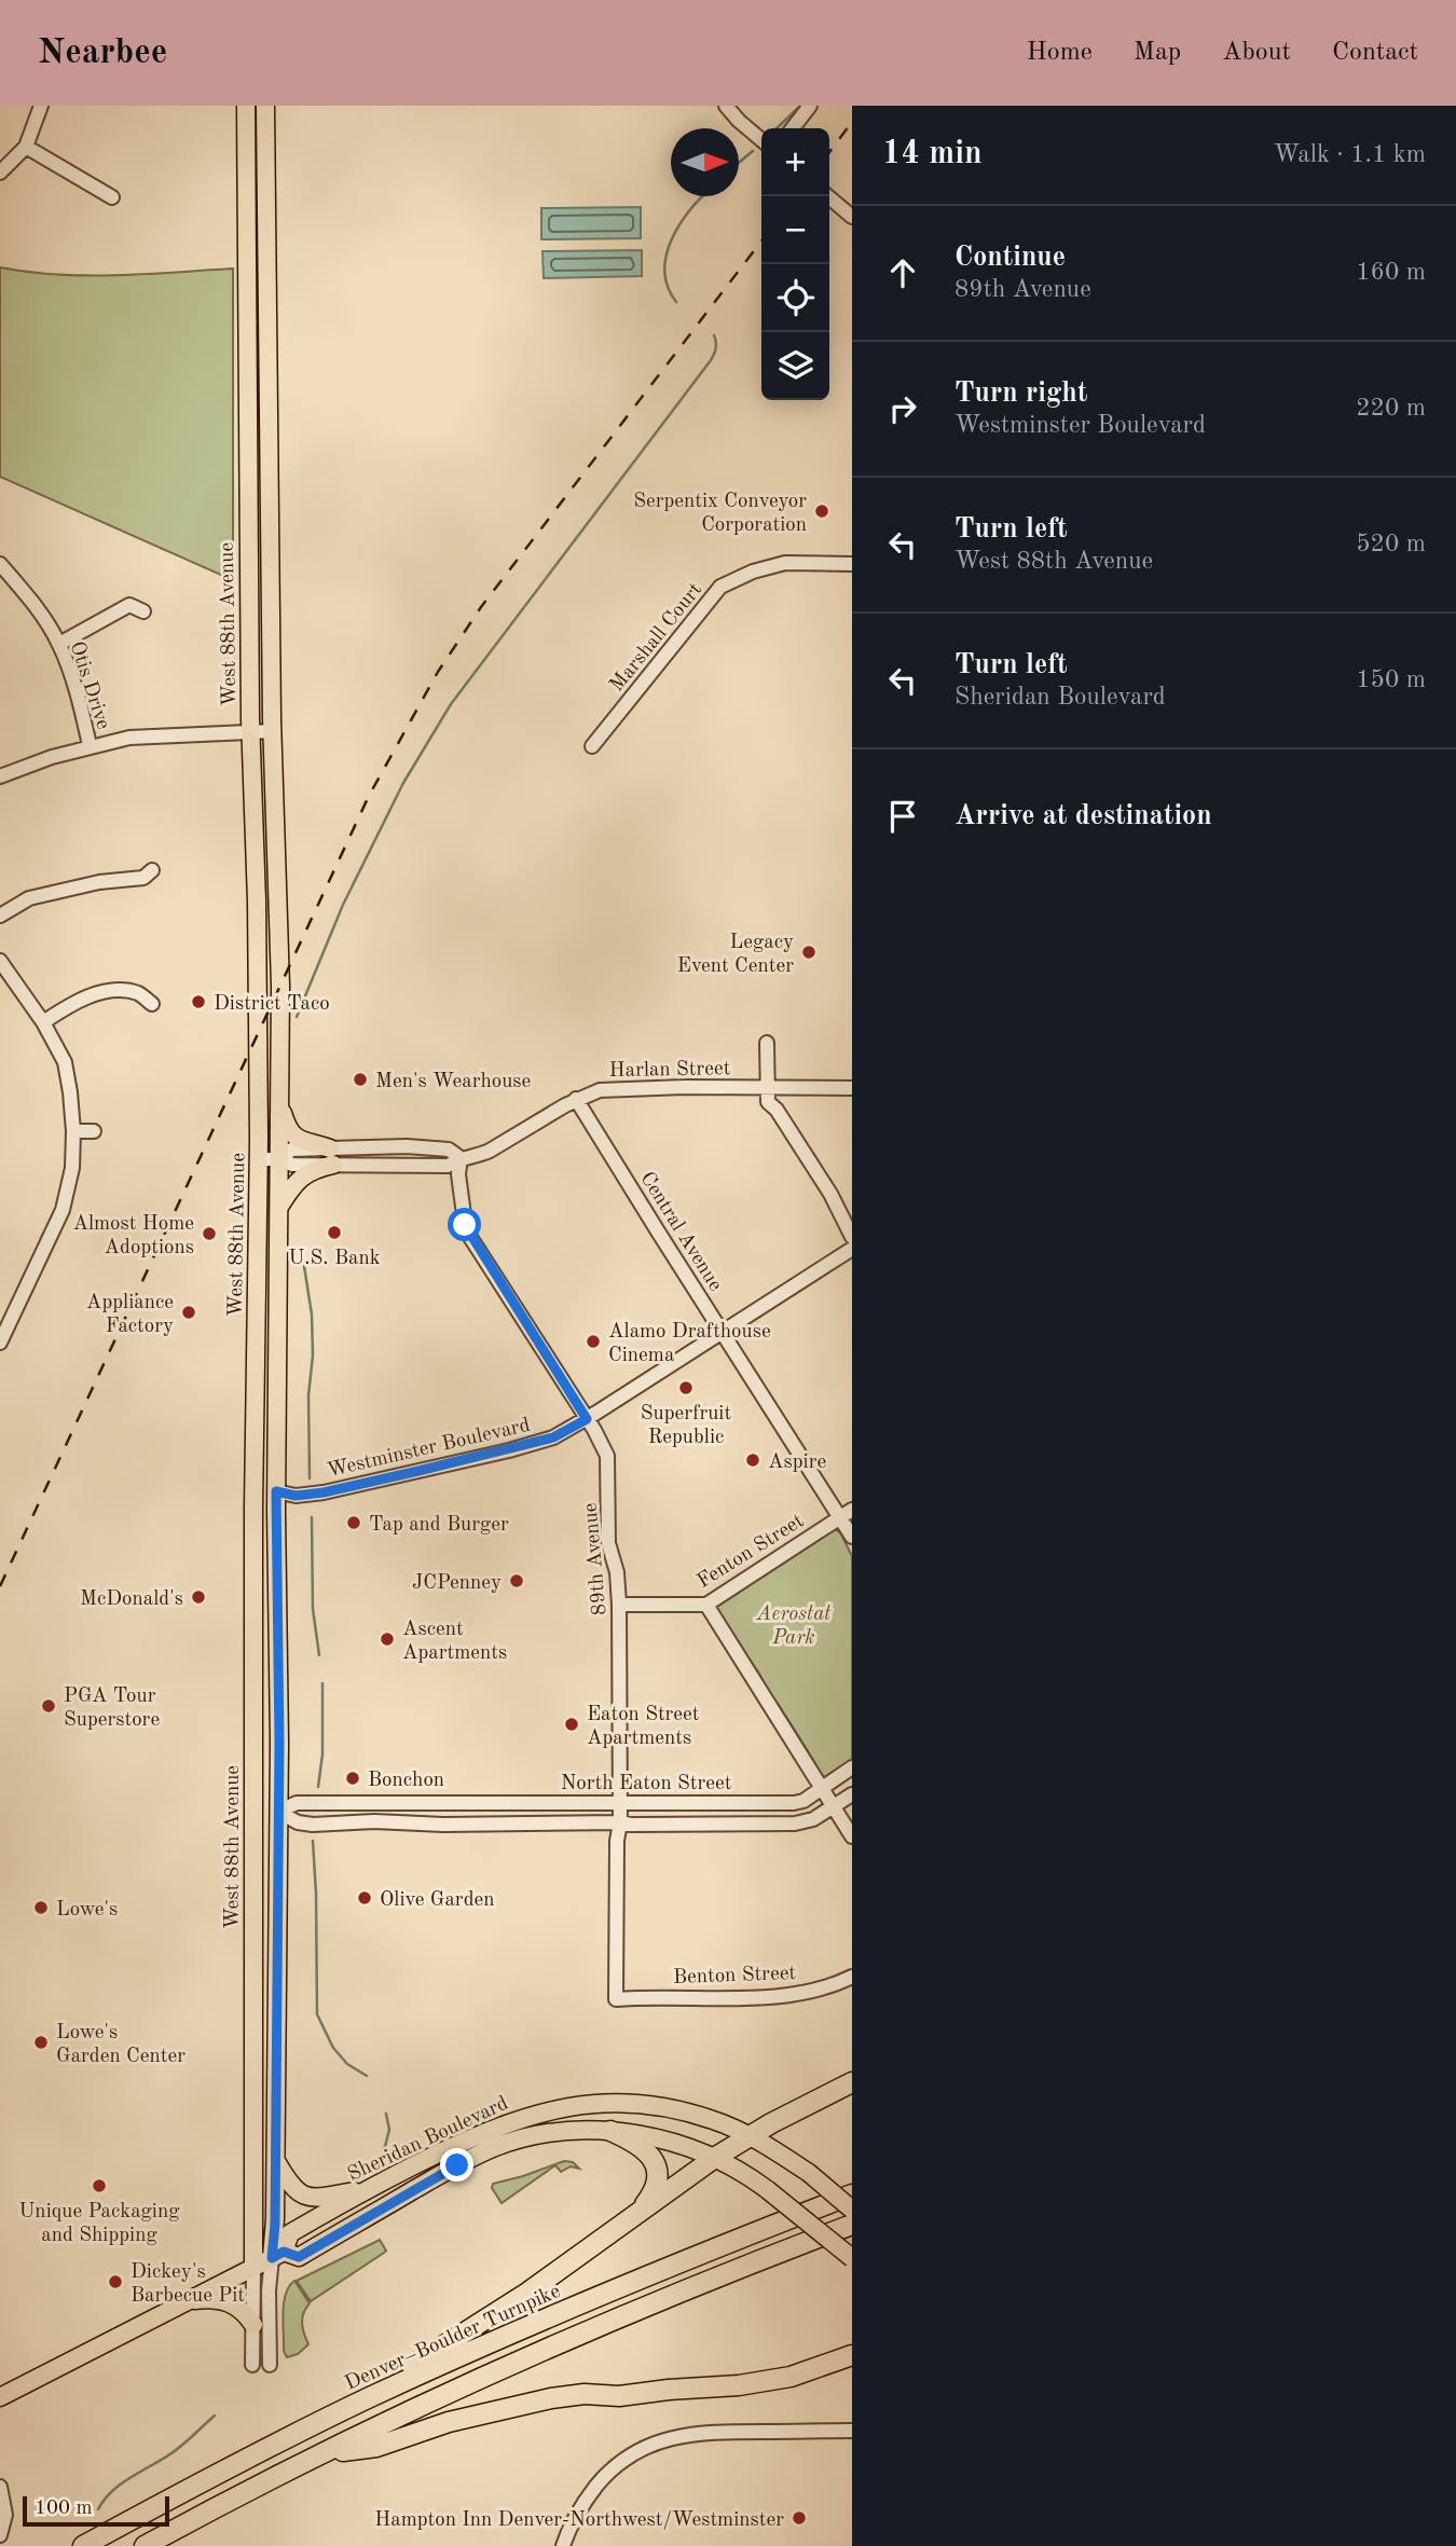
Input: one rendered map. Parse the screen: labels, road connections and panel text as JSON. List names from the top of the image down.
{
  "streets": {
    "highway": ["Denver–Boulder Turnpike"],
    "main road": ["West 88th Avenue", "Sheridan Boulevard"],
    "street": [
      "Marshall Court",
      "Otis Drive",
      "Harlan Street",
      "Central Avenue",
      "Westminster Boulevard",
      "Fenton Street",
      "89th Avenue",
      "North Eaton Street",
      "Benton Street"
    ]
  },
  "crossings": [
    ["West 88th Avenue", "Harlan Street"],
    ["West 88th Avenue", "Westminster Boulevard"],
    ["West 88th Avenue", "North Eaton Street"],
    ["West 88th Avenue", "Sheridan Boulevard"],
    ["Harlan Street", "Central Avenue"],
    ["Harlan Street", "89th Avenue"],
    ["Central Avenue", "Westminster Boulevard"],
    ["Central Avenue", "Fenton Street"],
    ["Westminster Boulevard", "89th Avenue"],
    ["Fenton Street", "89th Avenue"],
    ["89th Avenue", "North Eaton Street"],
    ["89th Avenue", "Benton Street"]
  ],
  "parks": ["Aerostat Park"],
  "places": [
    "Serpentix Conveyor Corporation",
    "Legacy Event Center",
    "District Taco",
    "Men's Wearhouse",
    "U.S. Bank",
    "Almost Home Adoptions",
    "Appliance Factory",
    "Alamo Drafthouse Cinema",
    "Superfruit Republic",
    "Aspire",
    "Tap and Burger",
    "JCPenney",
    "McDonald's",
    "Ascent Apartments",
    "PGA Tour Superstore",
    "Eaton Street Apartments",
    "Bonchon",
    "Olive Garden",
    "Lowe's",
    "Lowe's Garden Center",
    "Unique Packaging and Shipping",
    "Dickey's Barbecue Pit",
    "Hampton Inn Denver-Northwest/Westminster"
  ],
  "scale_bar": "100 m",
  "north": "right",
  "page": {
    "header": "Nearbee",
    "nav": [
      "Home",
      "Map",
      "About",
      "Contact"
    ],
    "heading": ["14 min", "Walk · 1.1 km"],
    "map_buttons": ["+", "−"],
    "list": [
      ["Continue", "89th Avenue", "160 m"],
      ["Turn right", "Westminster Boulevard", "220 m"],
      ["Turn left", "West 88th Avenue", "520 m"],
      ["Turn left", "Sheridan Boulevard", "150 m"],
      "Arrive at destination"
    ],
    "scale": "100 m"
  }
}
